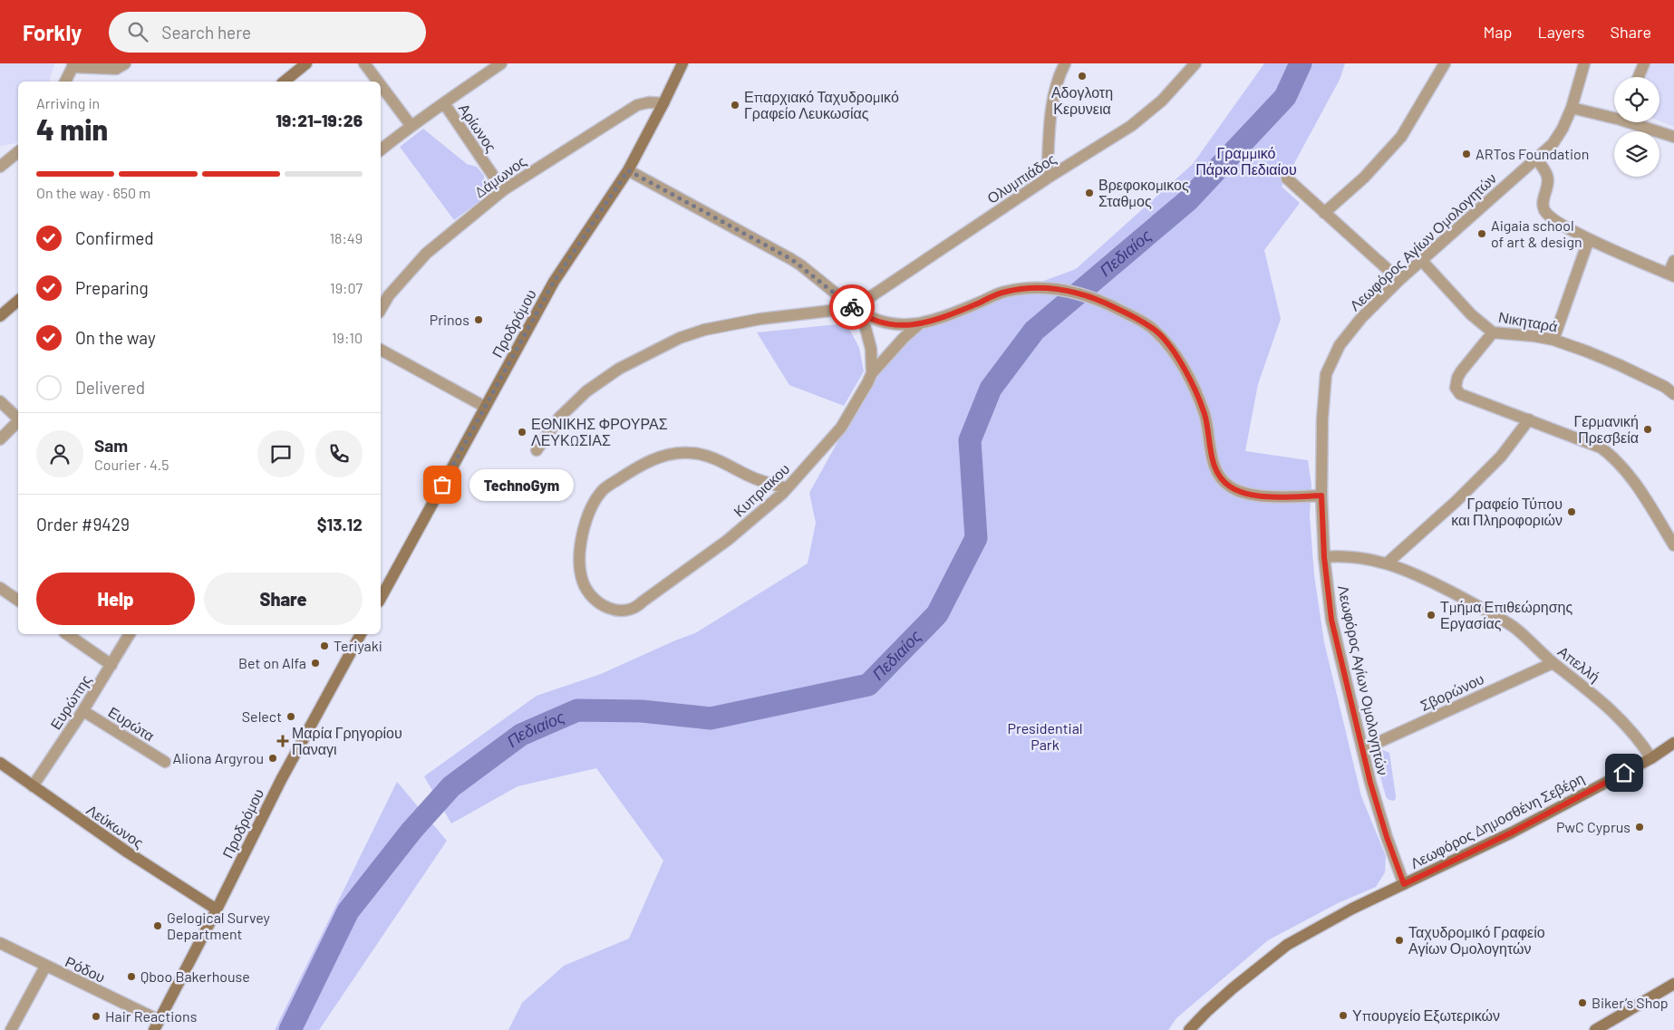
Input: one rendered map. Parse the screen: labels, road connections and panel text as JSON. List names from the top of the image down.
{
  "streets": {
    "main road": ["Προδρόμου", "Λεωφόρος Δημοσθένη Σεβέρη", "Λεύκωνος"],
    "street": [
      "Αρίωνος",
      "Δάμωνος",
      "Ολυμπιάδος",
      "Λεωφόρος Αγίων Ομολογητών",
      "Νικηταρά",
      "Κυπριακου",
      "Απελλή",
      "Σβορώνου",
      "Ευρώπης",
      "Ευρώτα",
      "Ρόδου"
    ]
  },
  "crossings": [
    ["Αρίωνος", "Δάμωνος"],
    ["Δάμωνος", "Προδρόμου"],
    ["Ολυμπιάδος", "Κυπριακου"],
    ["Λεωφόρος Αγίων Ομολογητών", "Νικηταρά"],
    ["Λεωφόρος Αγίων Ομολογητών", "Απελλή"],
    ["Λεωφόρος Αγίων Ομολογητών", "Σβορώνου"],
    ["Λεωφόρος Αγίων Ομολογητών", "Λεωφόρος Δημοσθένη Σεβέρη"],
    ["Προδρόμου", "Λεύκωνος"],
    ["Προδρόμου", "Ρόδου"],
    ["Απελλή", "Σβορώνου"],
    ["Απελλή", "Λεωφόρος Δημοσθένη Σεβέρη"],
    ["Ευρώπης", "Ευρώτα"],
    ["Ευρώπης", "Λεύκωνος"]
  ],
  "water": ["Πεδιαίος"],
  "parks": ["Γραμμικό Πάρκο Πεδιαίου", "Presidential Park"],
  "places": {
    "other": [
      "Αδογλοτη Κερυνεια",
      "Επαρχιακό Ταχυδρομικό Γραφείο Λευκωσίας",
      "ARTos Foundation",
      "Βρεφοκομικος Σταθμος",
      "Aigaia school of art & design",
      "Prinos",
      "Γερμανική Πρεσβεία",
      "ΕΘΝΙΚΗΣ ΦΡΟΥΡΑΣ ΛΕΥΚΩΣΙΑΣ",
      "TechnoGym",
      "Γραφείο Τύπου και Πληροφοριών",
      "Τμήμα Επιθεώρησης Εργασίας",
      "Teriyaki",
      "Bet on Alfa",
      "Select",
      "Aliona Argyrou",
      "PwC Cyprus",
      "Gelogical Survey Department",
      "Ταχυδρομικό Γραφείο Αγίων Ομολογητών",
      "Qboo Bakerhouse",
      "Biker’s Shop",
      "Υπουργείο Εξωτερικών",
      "Hair Reactions"
    ],
    "health": ["Μαρία Γρηγορίου Παναγι"]
  },
  "page": {
    "header": "Forkly",
    "search": "Search here",
    "nav": ["Map", "Layers", "Share"],
    "heading": ["4 min", "Arriving in", "19:21–19:26"],
    "panel": [
      "Sam",
      "Courier · 4.5",
      "Order #9429",
      "$13.12"
    ],
    "bar": "On the way · 650 m",
    "list": [
      ["Confirmed", "18:49"],
      ["Preparing", "19:07"],
      ["On the way", "19:10"],
      "Delivered"
    ],
    "bubble": "TechnoGym",
    "buttons": ["Help", "Share"]
  }
}
